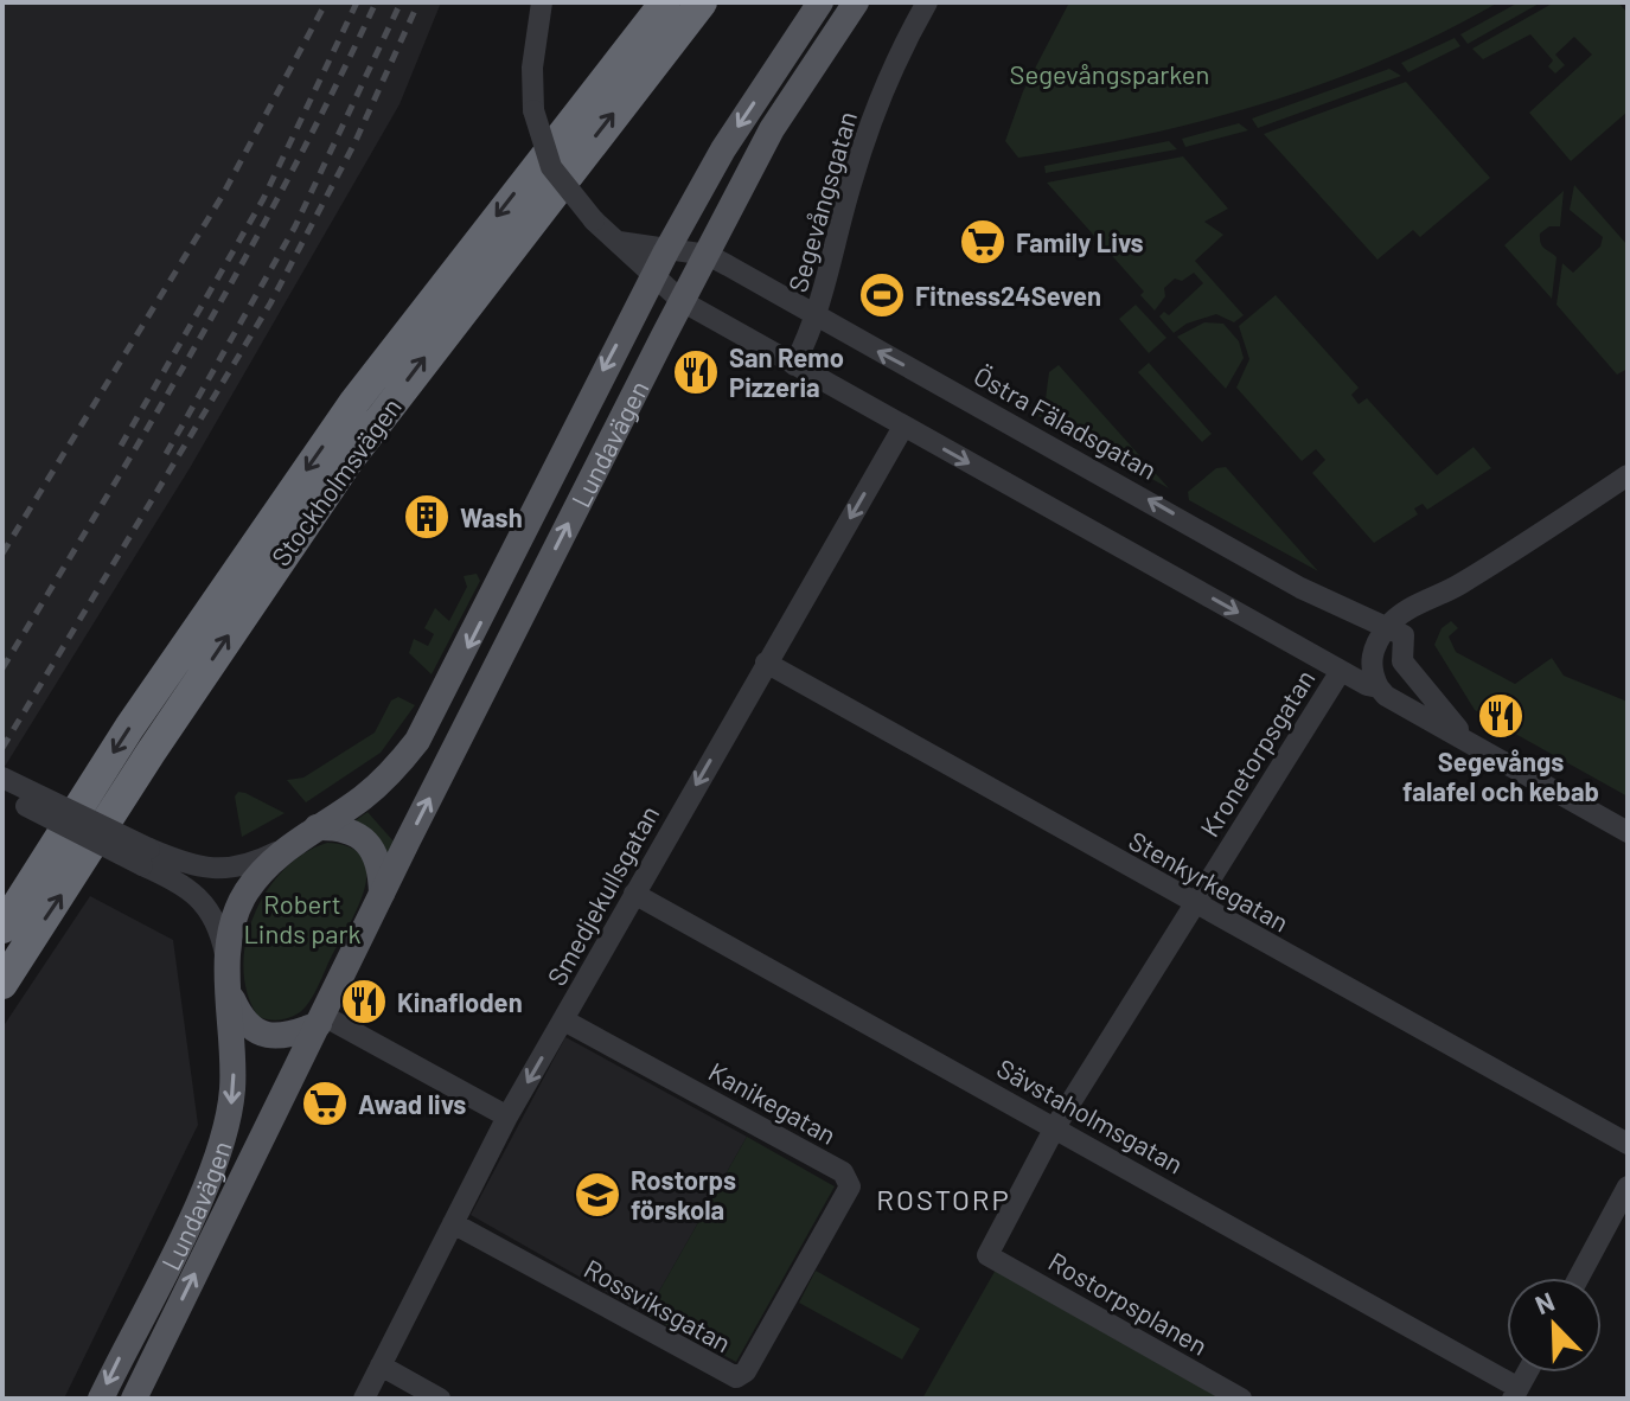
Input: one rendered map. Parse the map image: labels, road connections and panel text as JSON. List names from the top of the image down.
{
  "streets": {
    "highway": ["Stockholmsvägen"],
    "main road": ["Lundavägen"],
    "street": [
      "Segevångsgatan",
      "Östra Fäladsgatan",
      "Kronetorpsgatan",
      "Stenkyrkegatan",
      "Smedjekullsgatan",
      "Kanikegatan",
      "Sävstaholmsgatan",
      "Rostorpsplanen",
      "Rossviksgatan"
    ]
  },
  "crossings": [
    ["Segevångsgatan", "Östra Fäladsgatan"],
    ["Östra Fäladsgatan", "Lundavägen"],
    ["Kronetorpsgatan", "Stenkyrkegatan"],
    ["Kronetorpsgatan", "Sävstaholmsgatan"],
    ["Kronetorpsgatan", "Rostorpsplanen"],
    ["Stenkyrkegatan", "Smedjekullsgatan"],
    ["Smedjekullsgatan", "Kanikegatan"],
    ["Smedjekullsgatan", "Sävstaholmsgatan"],
    ["Smedjekullsgatan", "Rossviksgatan"],
    ["Kanikegatan", "Rossviksgatan"]
  ],
  "one_way": ["Smedjekullsgatan"],
  "districts": ["ROSTORP"],
  "parks": ["Segevångsparken", "Robert Linds park"],
  "places": {
    "supermarket": ["Family Livs", "Awad livs"],
    "sports": ["Fitness24Seven"],
    "restaurant": ["San Remo Pizzeria", "Segevångs falafel och kebab", "Kinafloden"],
    "building": ["Wash"],
    "school or university": ["Rostorps förskola"]
  },
  "north": "top left"
}
